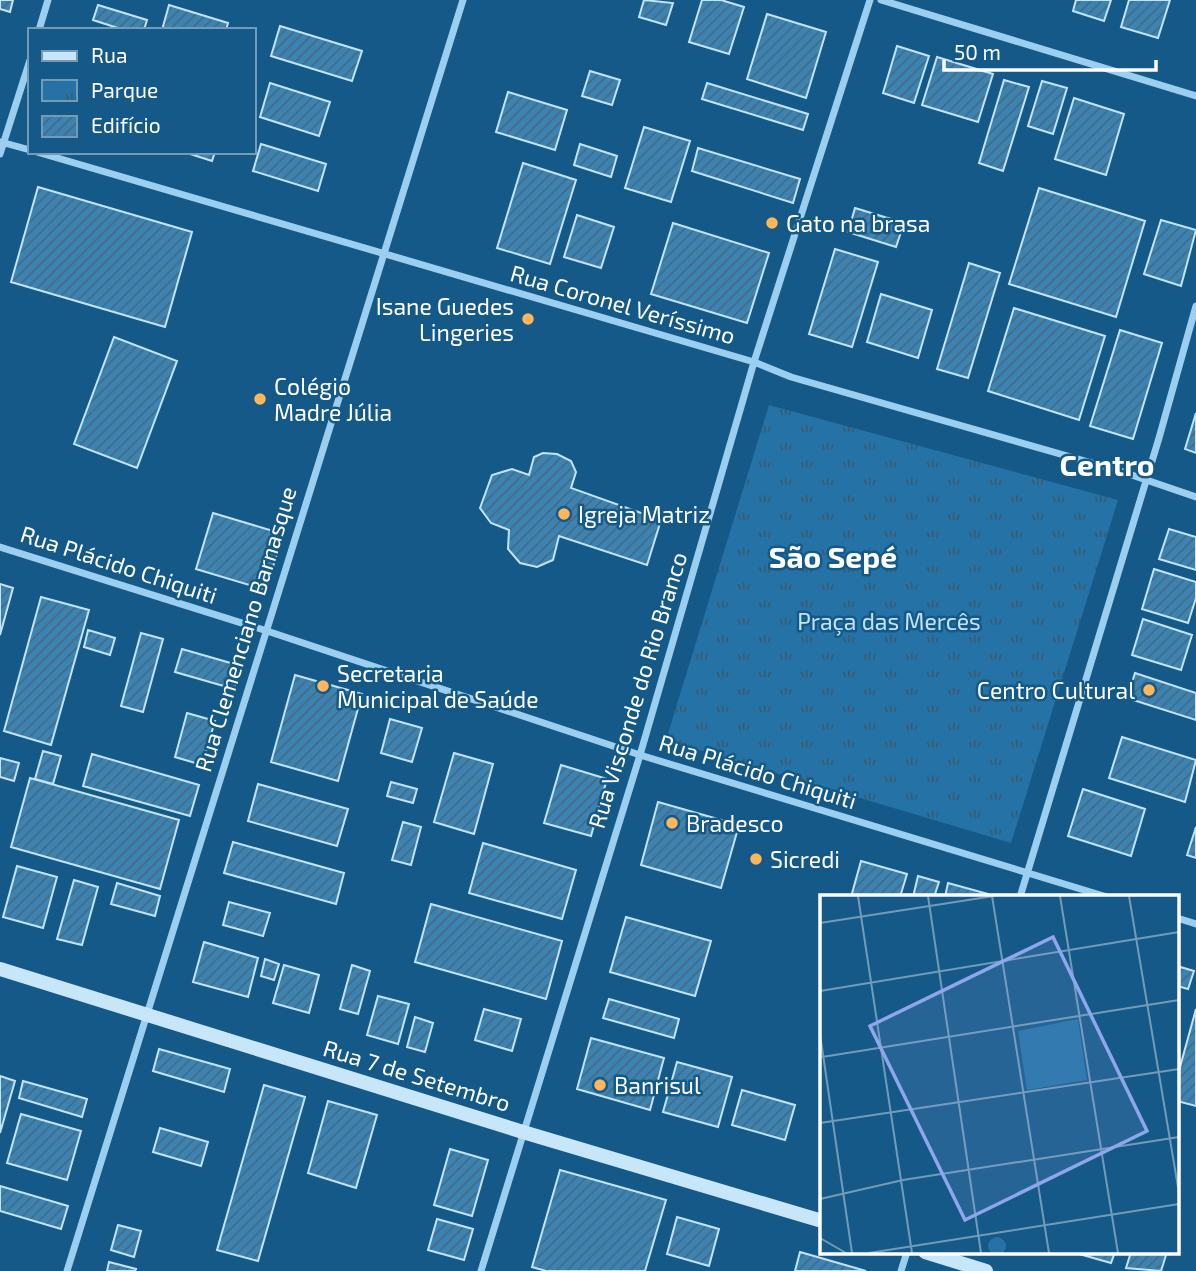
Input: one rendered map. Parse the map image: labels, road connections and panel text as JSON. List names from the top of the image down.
{
  "streets": {
    "main road": ["Rua 7 de Setembro"],
    "street": [
      "Rua Coronel Veríssimo",
      "Rua Plácido Chiquiti",
      "Rua Clemenciano Barnasque",
      "Rua Visconde do Rio Branco"
    ]
  },
  "crossings": [
    ["Rua Coronel Veríssimo", "Rua Clemenciano Barnasque"],
    ["Rua Coronel Veríssimo", "Rua Visconde do Rio Branco"],
    ["Rua Plácido Chiquiti", "Rua Clemenciano Barnasque"],
    ["Rua Plácido Chiquiti", "Rua Visconde do Rio Branco"],
    ["Rua Clemenciano Barnasque", "Rua 7 de Setembro"],
    ["Rua Visconde do Rio Branco", "Rua 7 de Setembro"]
  ],
  "districts": ["Centro", "São Sepé"],
  "parks": ["Praça das Mercês"],
  "places": [
    "Gato na brasa",
    "Isane Guedes Lingeries",
    "Colégio Madre Júlia",
    "Igreja Matriz",
    "Secretaria Municipal de Saúde",
    "Centro Cultural",
    "Bradesco",
    "Sicredi",
    "Banrisul"
  ],
  "legend": ["Rua", "Parque", "Edifício"],
  "scale_bar": "50 m"
}
